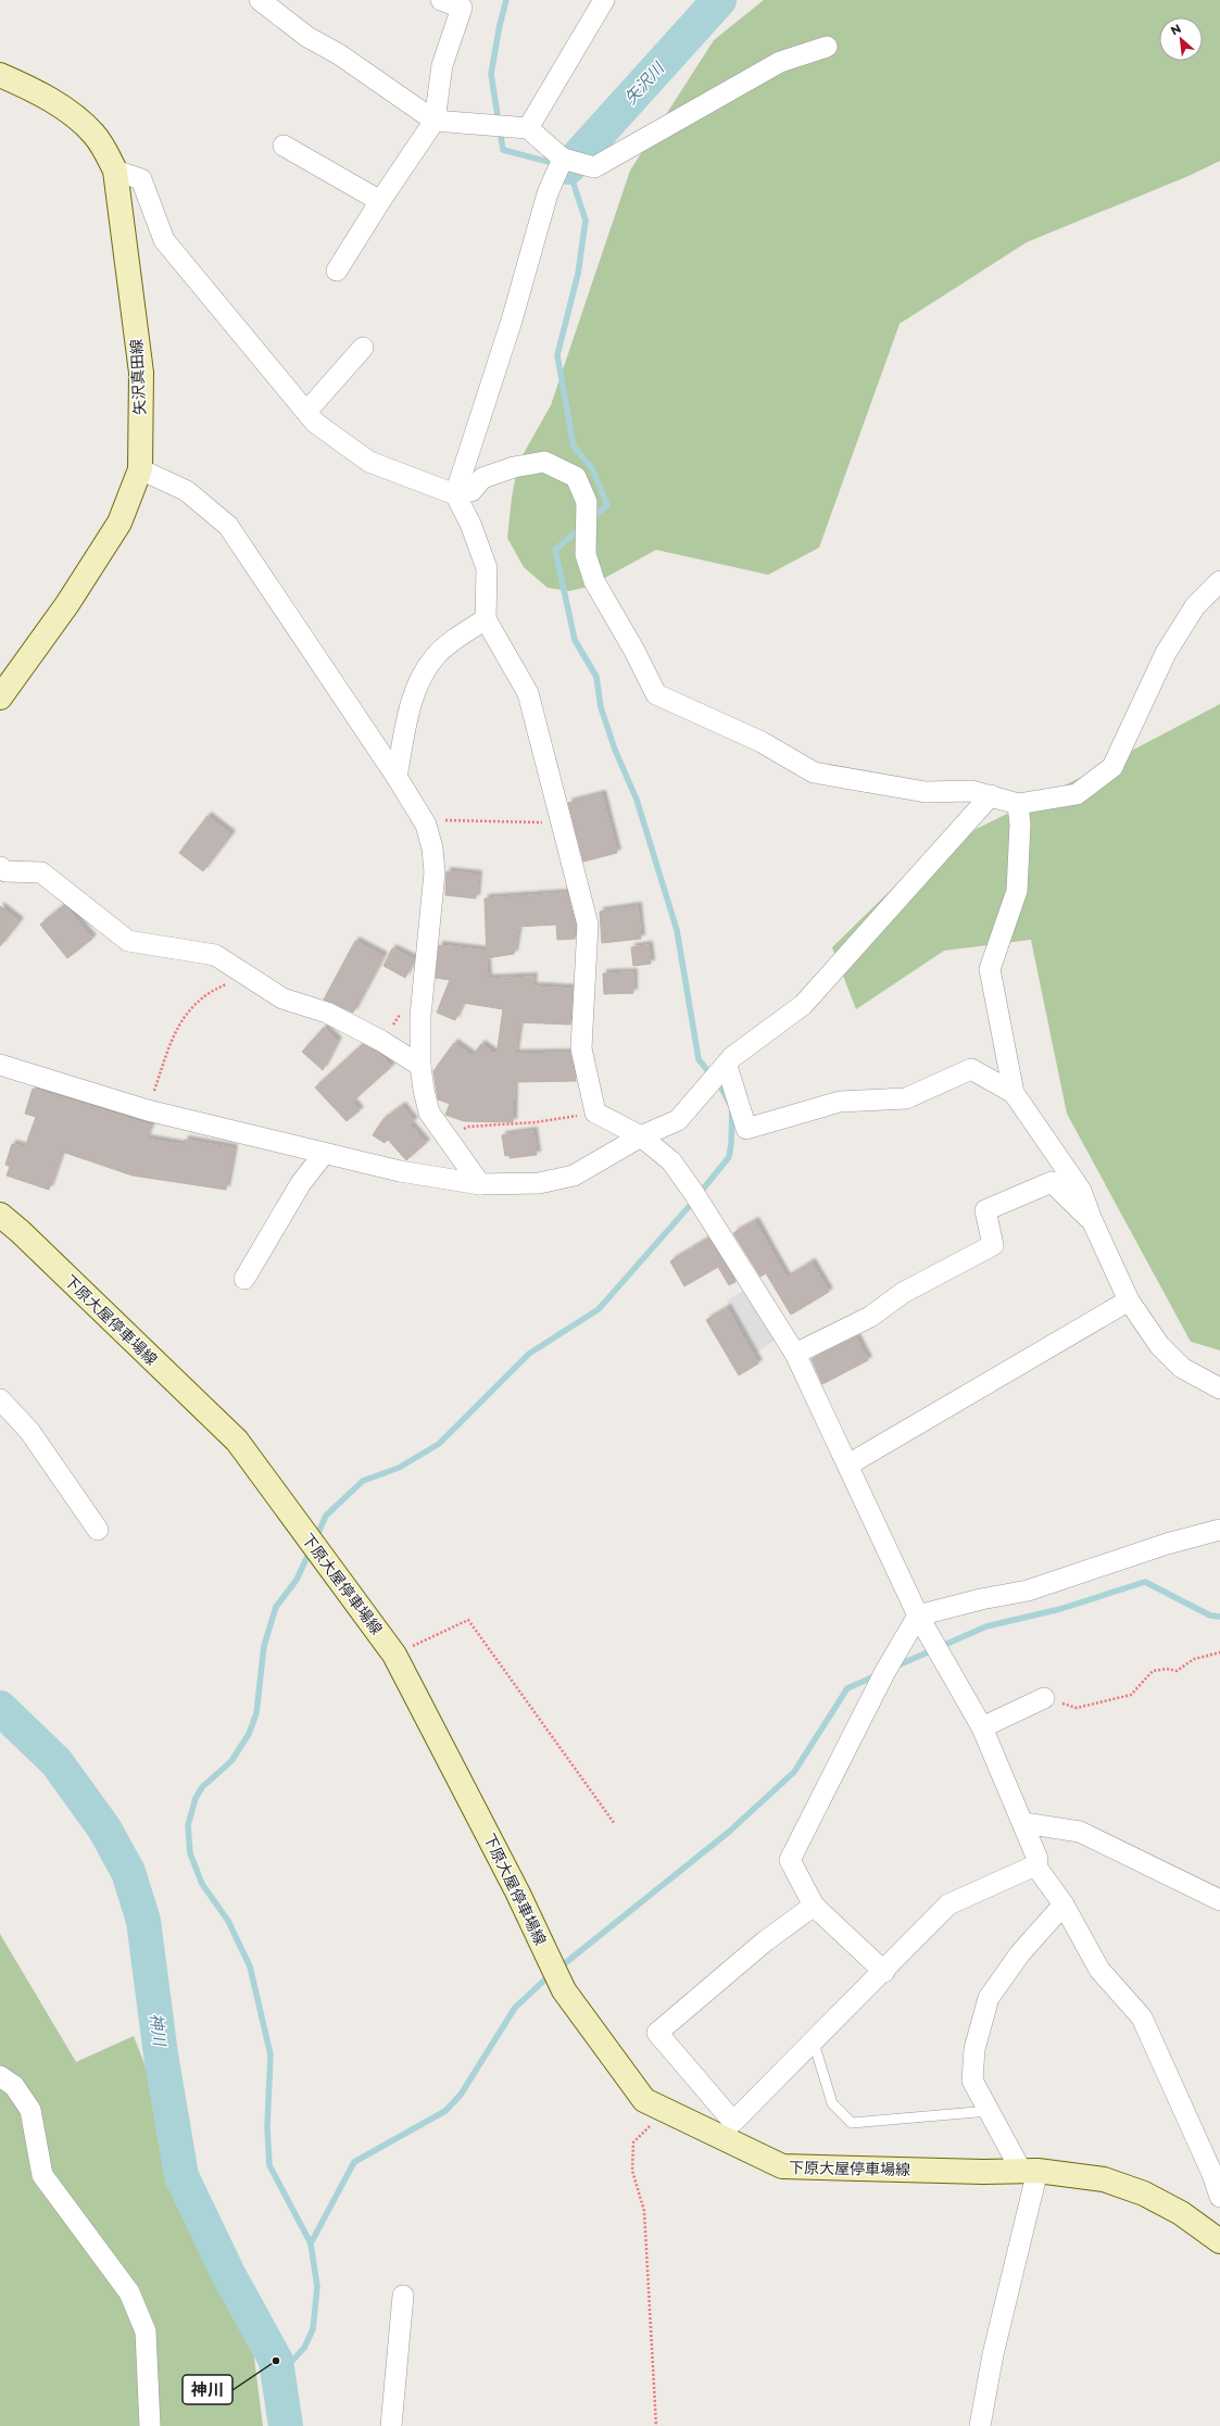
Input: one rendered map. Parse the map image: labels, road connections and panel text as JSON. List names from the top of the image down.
{
  "streets": {
    "main road": ["矢沢真田線", "下原大屋停車場線"]
  },
  "water": ["矢沢川", "神川"],
  "places": ["神川"],
  "north": "top left"
}
